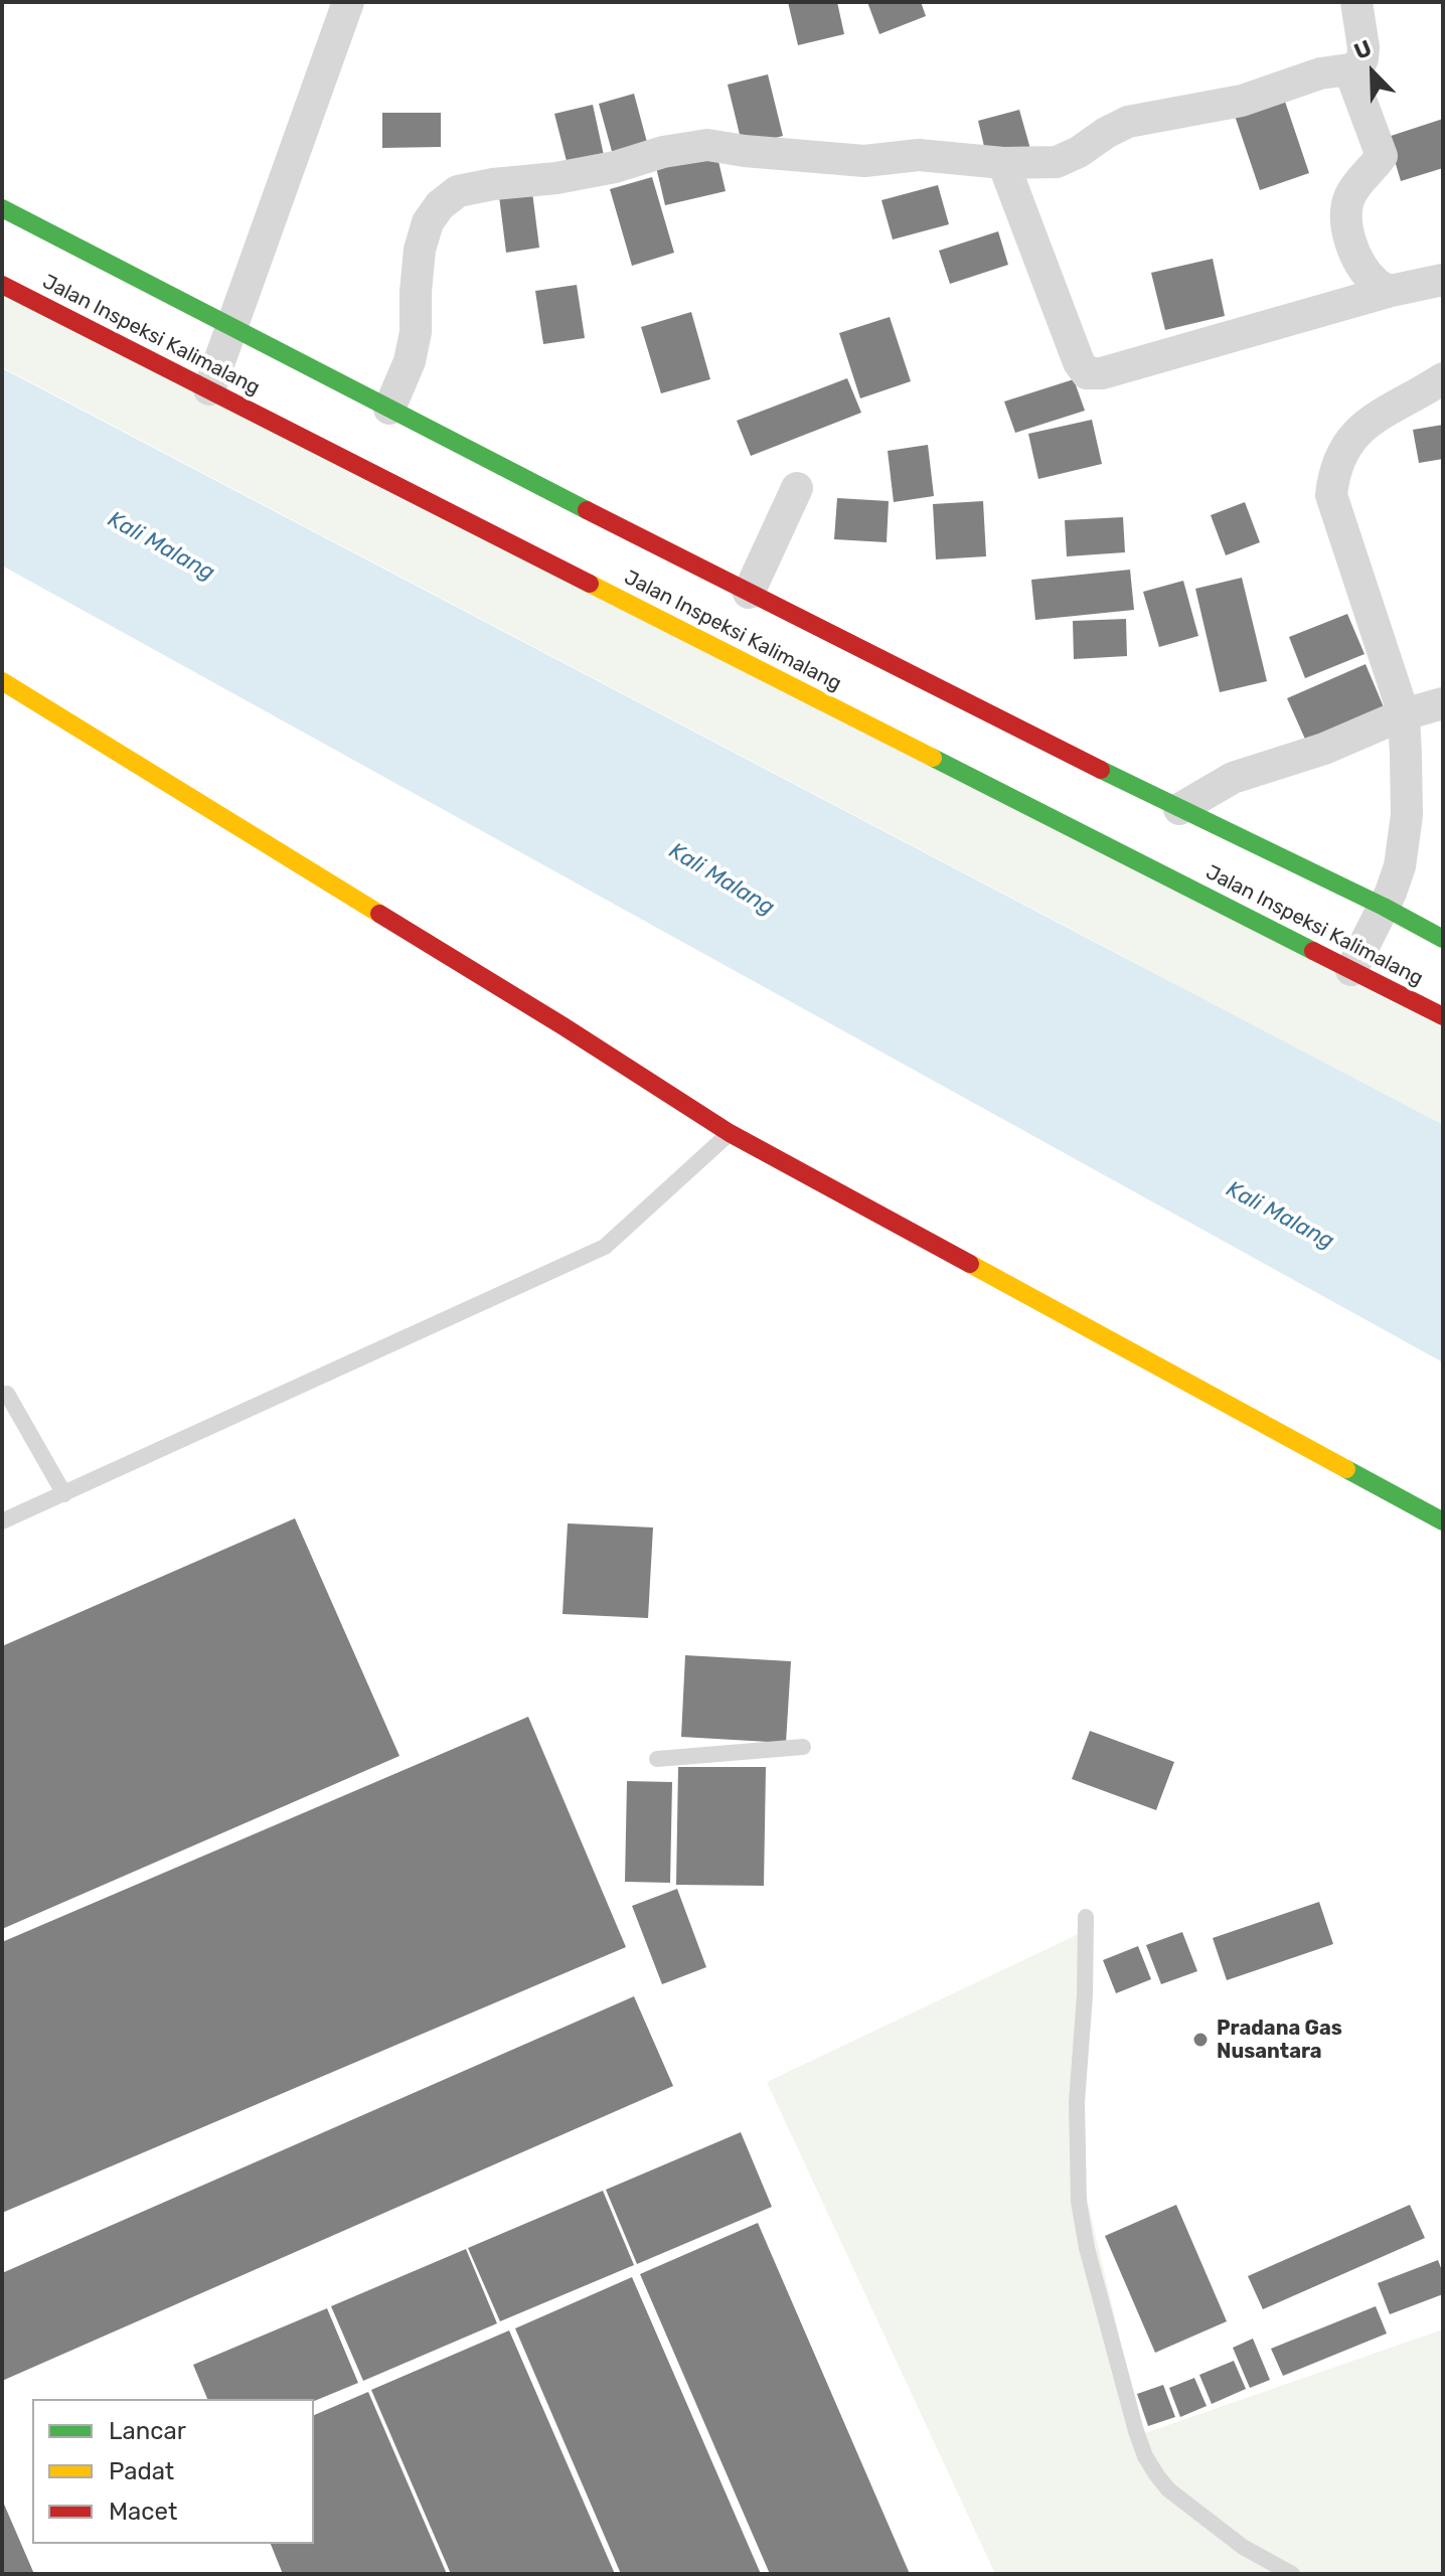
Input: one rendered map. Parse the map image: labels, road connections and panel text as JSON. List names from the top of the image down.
{
  "streets": {
    "main road": ["Jalan Inspeksi Kalimalang"]
  },
  "water": ["Kali Malang"],
  "places": ["Pradana Gas Nusantara"],
  "legend": ["Lancar", "Padat", "Macet"],
  "north": "top left"
}
